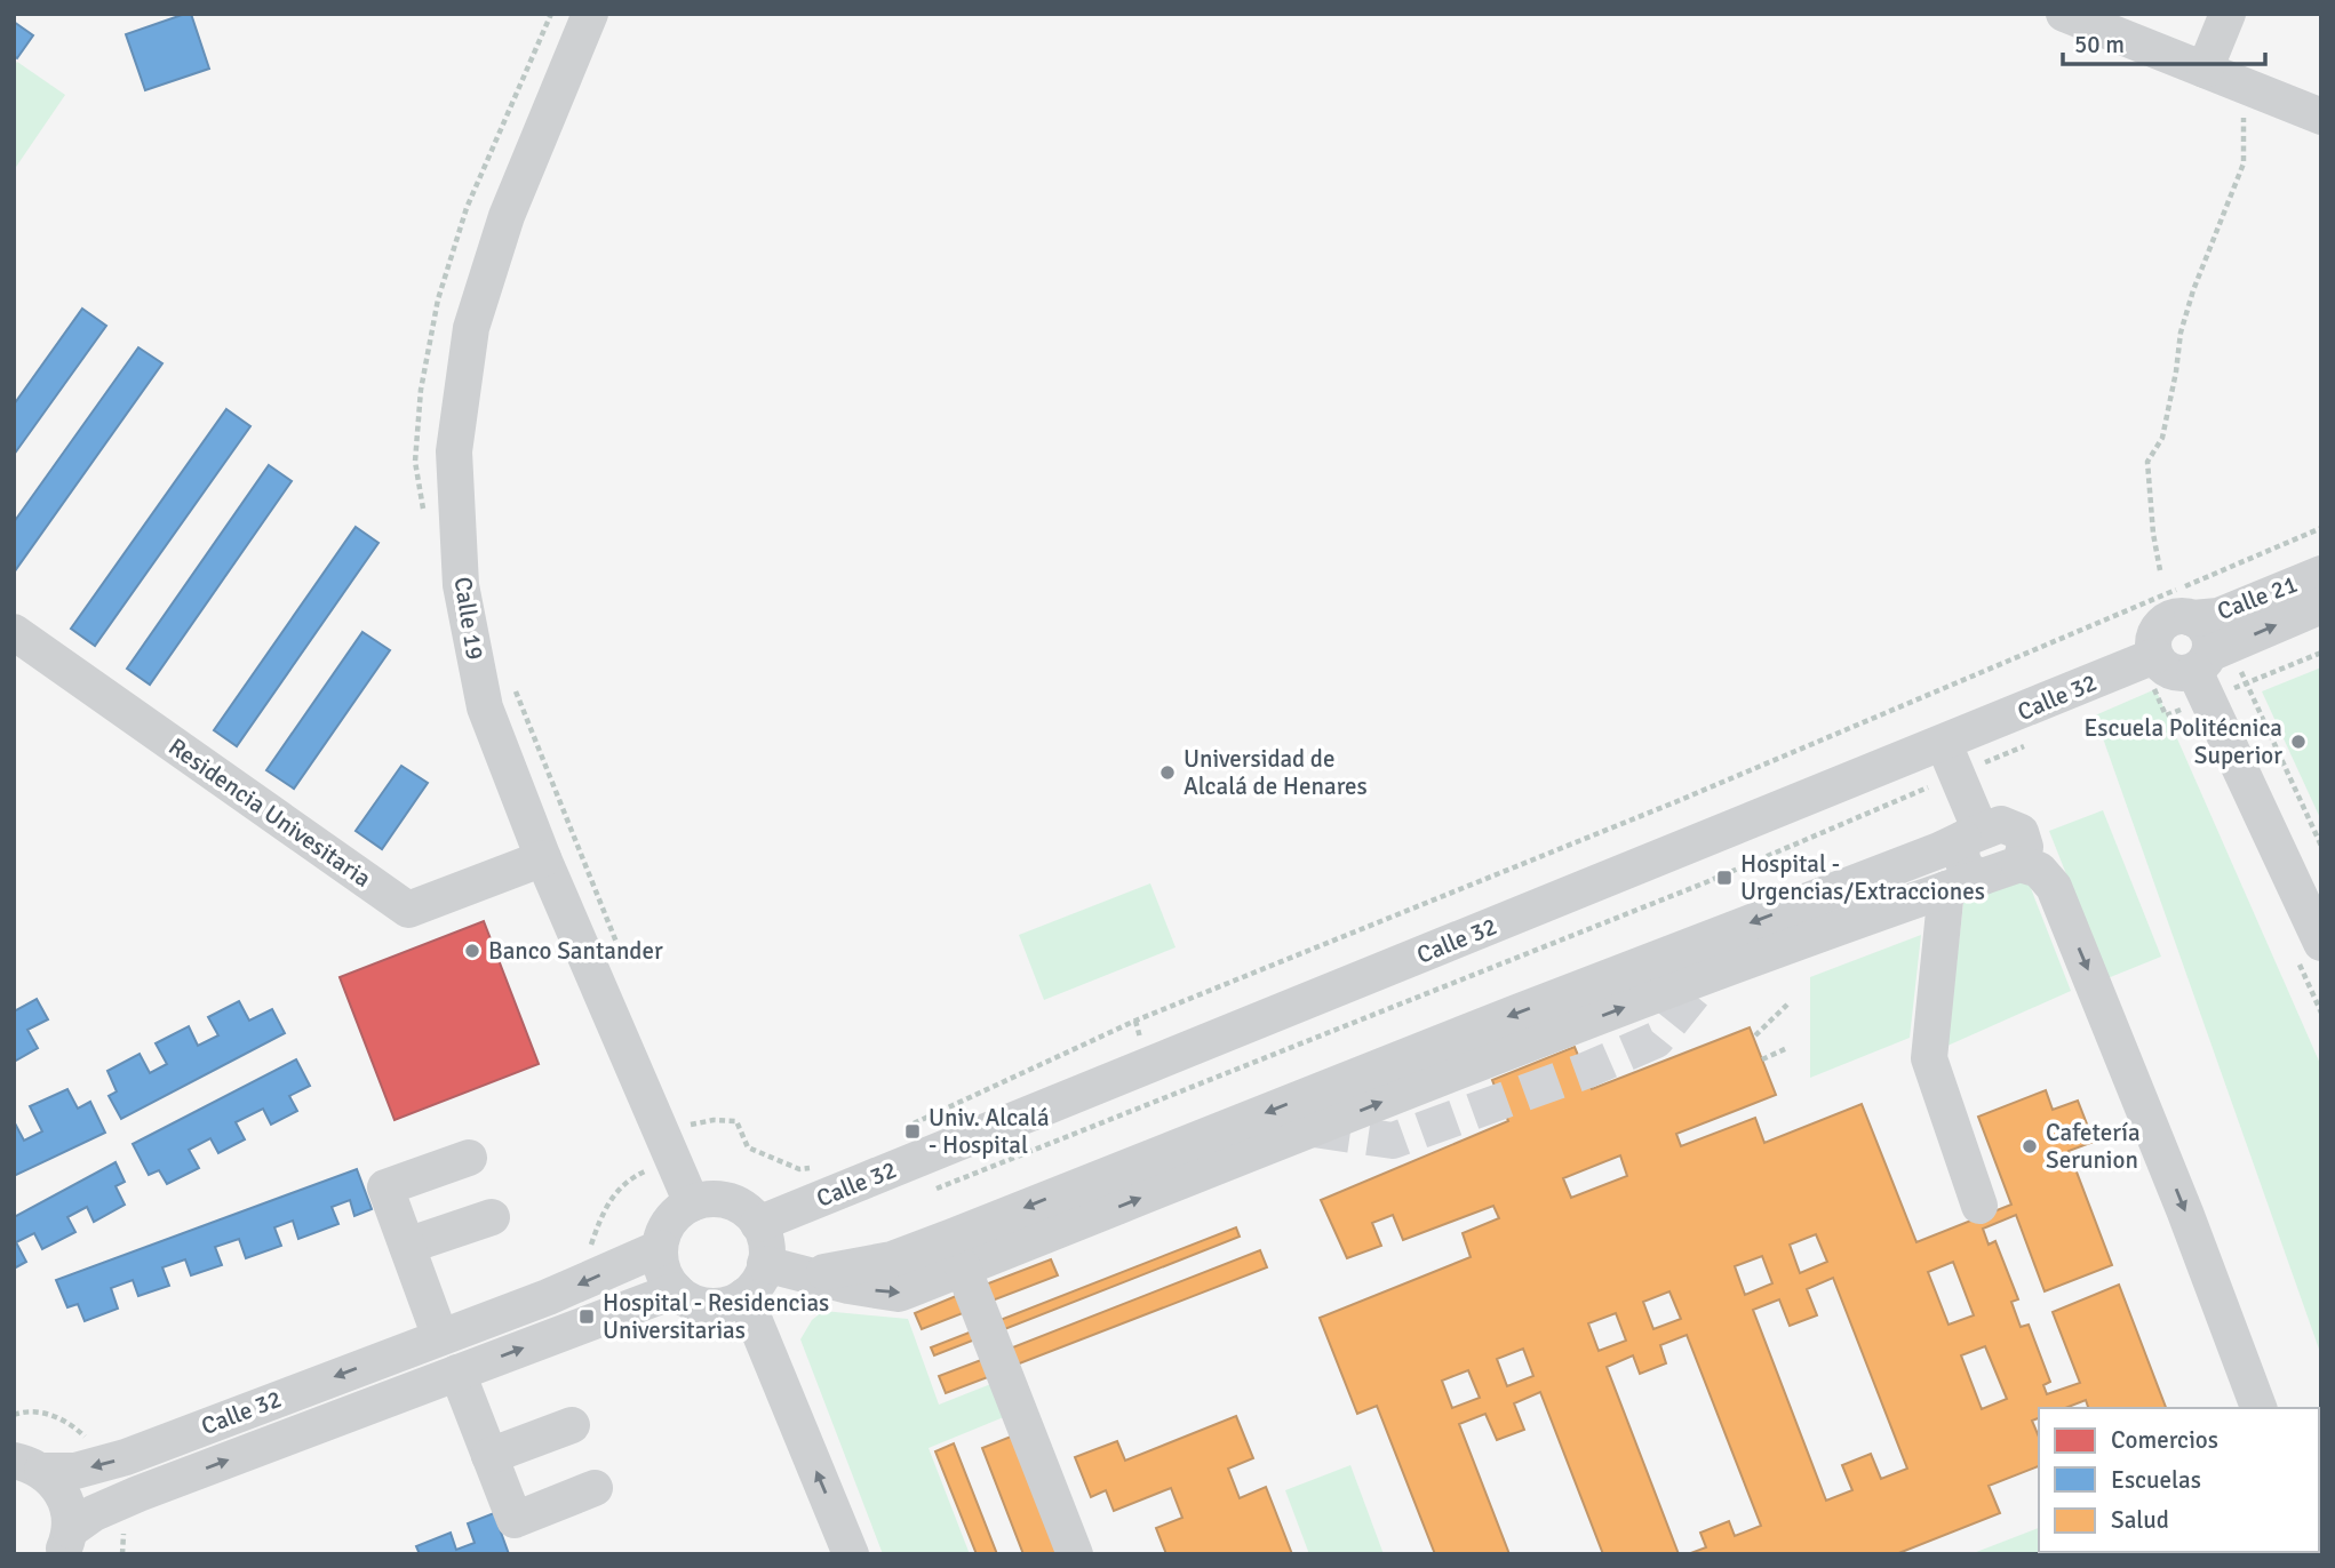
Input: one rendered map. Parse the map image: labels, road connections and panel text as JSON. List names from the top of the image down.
{
  "streets": {
    "street": [
      "Calle 21",
      "Calle 19",
      "Calle 32",
      "Residencia Univesitaria"
    ]
  },
  "crossings": [
    ["Calle 21", "Calle 32"],
    ["Calle 19", "Calle 32"],
    ["Calle 19", "Residencia Univesitaria"]
  ],
  "places": {
    "other": [
      "Escuela Politécnica Superior",
      "Universidad de Alcalá de Henares",
      "Banco Santander",
      "Cafetería Serunion"
    ],
    "transit": ["Hospital - Urgencias/Extracciones", "Univ. Alcalá - Hospital", "Hospital - Residencias Universitarias"]
  },
  "legend": ["Comercios", "Escuelas", "Salud"],
  "scale_bar": "50 m"
}
